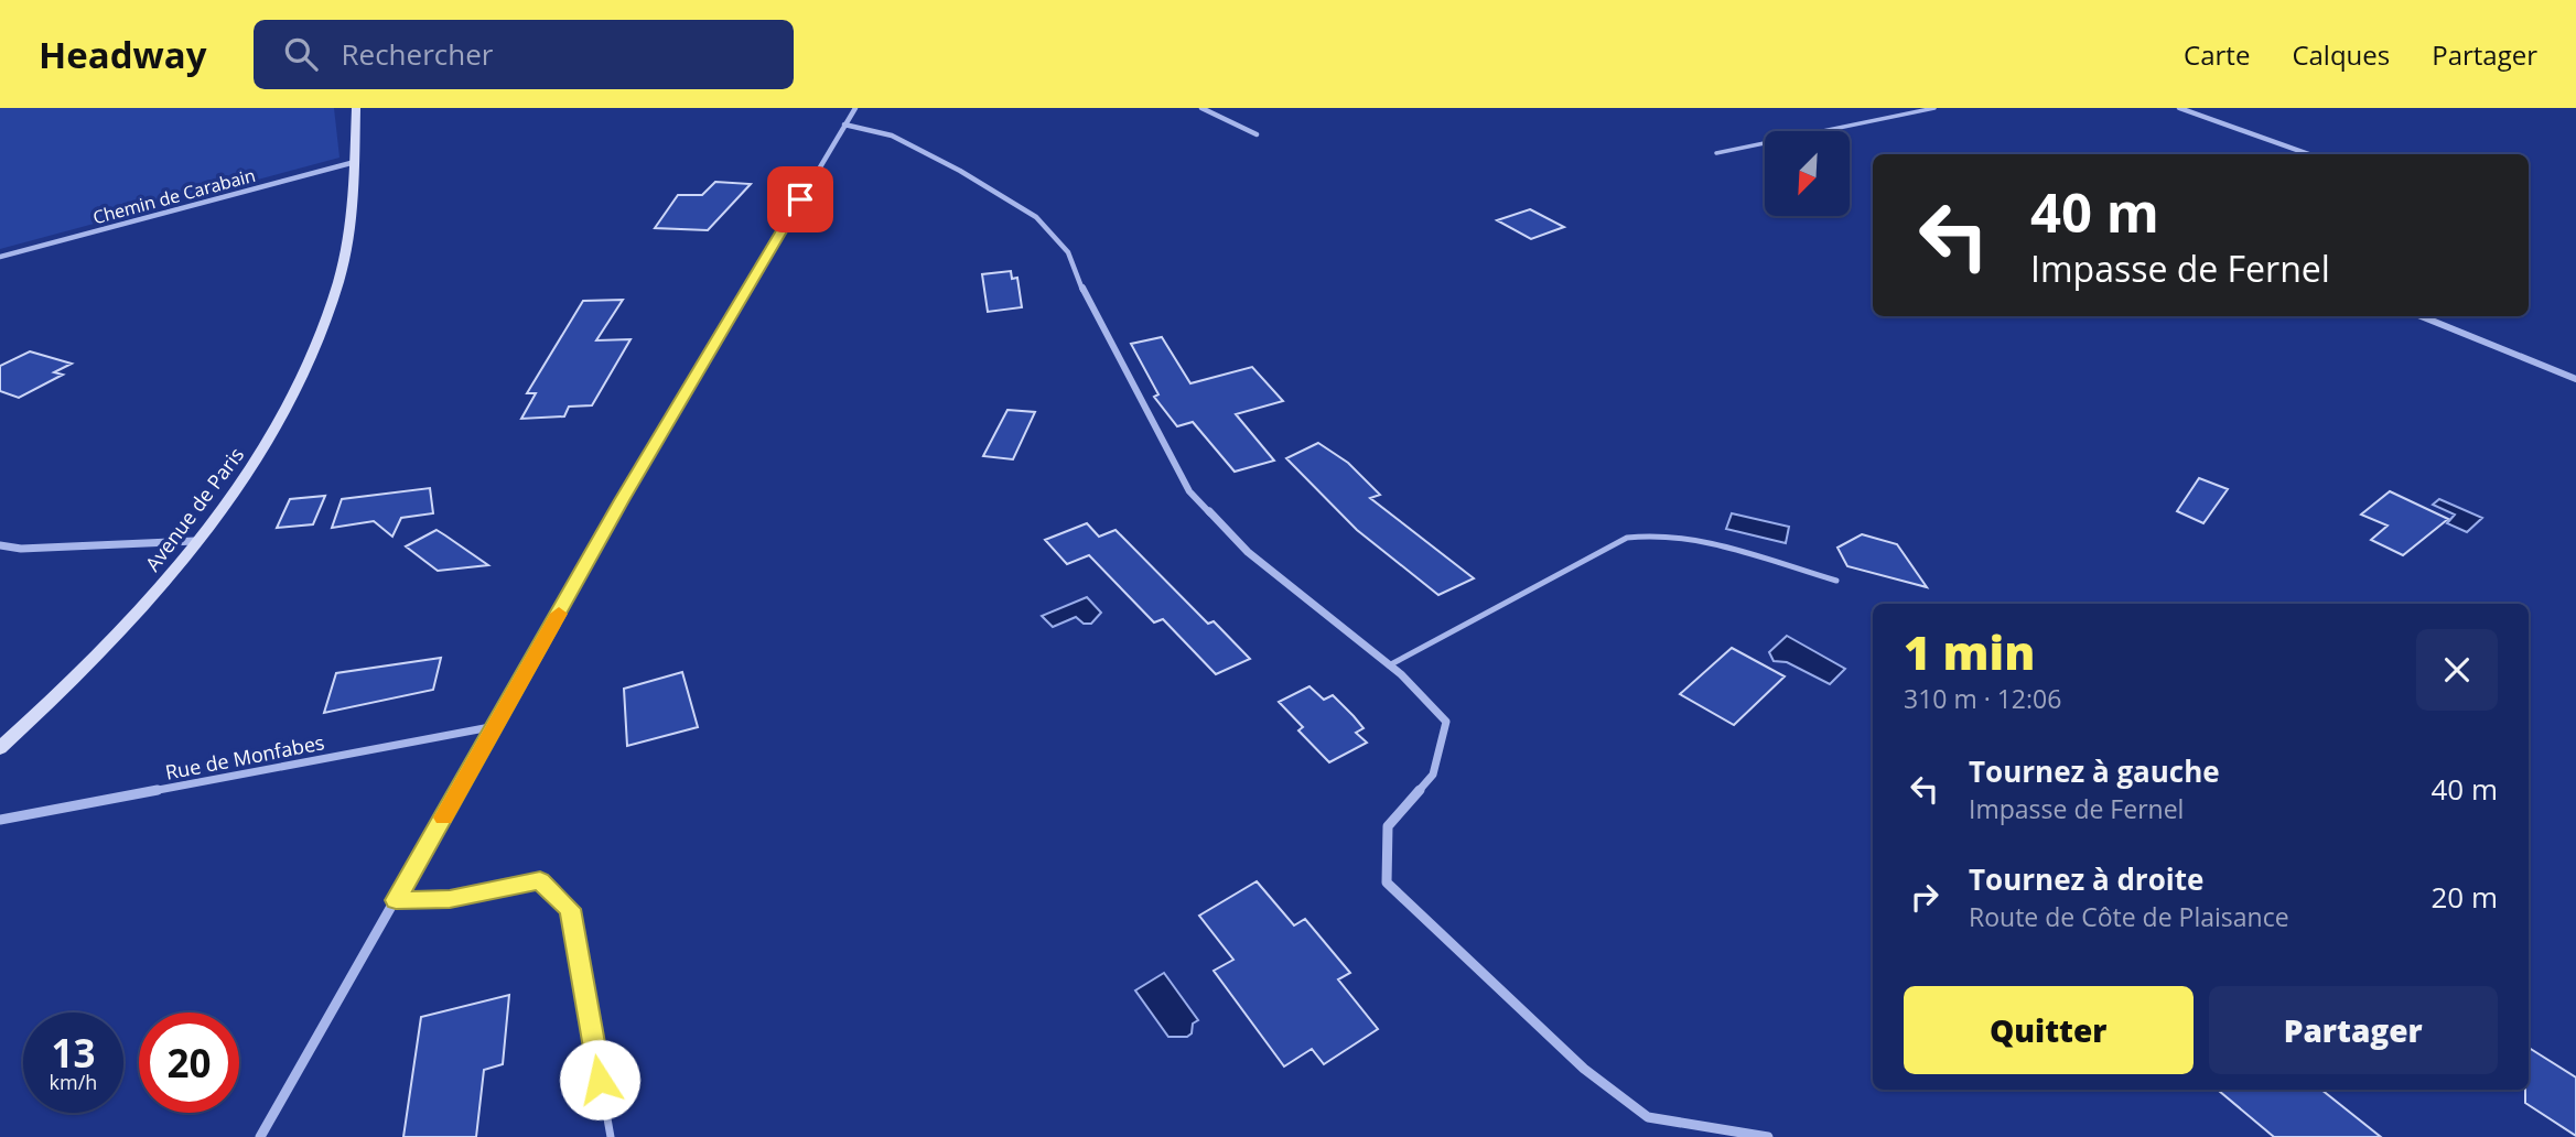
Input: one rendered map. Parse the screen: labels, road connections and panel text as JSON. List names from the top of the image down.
{
  "streets": {
    "main road": ["Avenue de Paris"],
    "street": ["Chemin de Carabain", "Rue de Monfabes"]
  },
  "crossings": [
    ["Chemin de Carabain", "Avenue de Paris"]
  ],
  "north": "bottom left",
  "page": {
    "header": "Headway",
    "search": "Rechercher",
    "nav": ["Carte", "Calques", "Partager"],
    "turn": ["40 m", "Impasse de Fernel"],
    "heading": ["1 min", "310 m · 12:06"],
    "list": [
      {
        "name": "Tournez à gauche",
        "note": "Impasse de Fernel",
        "value": "40 m"
      },
      {
        "name": "Tournez à droite",
        "note": "Route de Côte de Plaisance",
        "value": "20 m"
      }
    ],
    "buttons": ["Quitter", "Partager"],
    "speed": "13 km/h",
    "limit": "20"
  }
}
